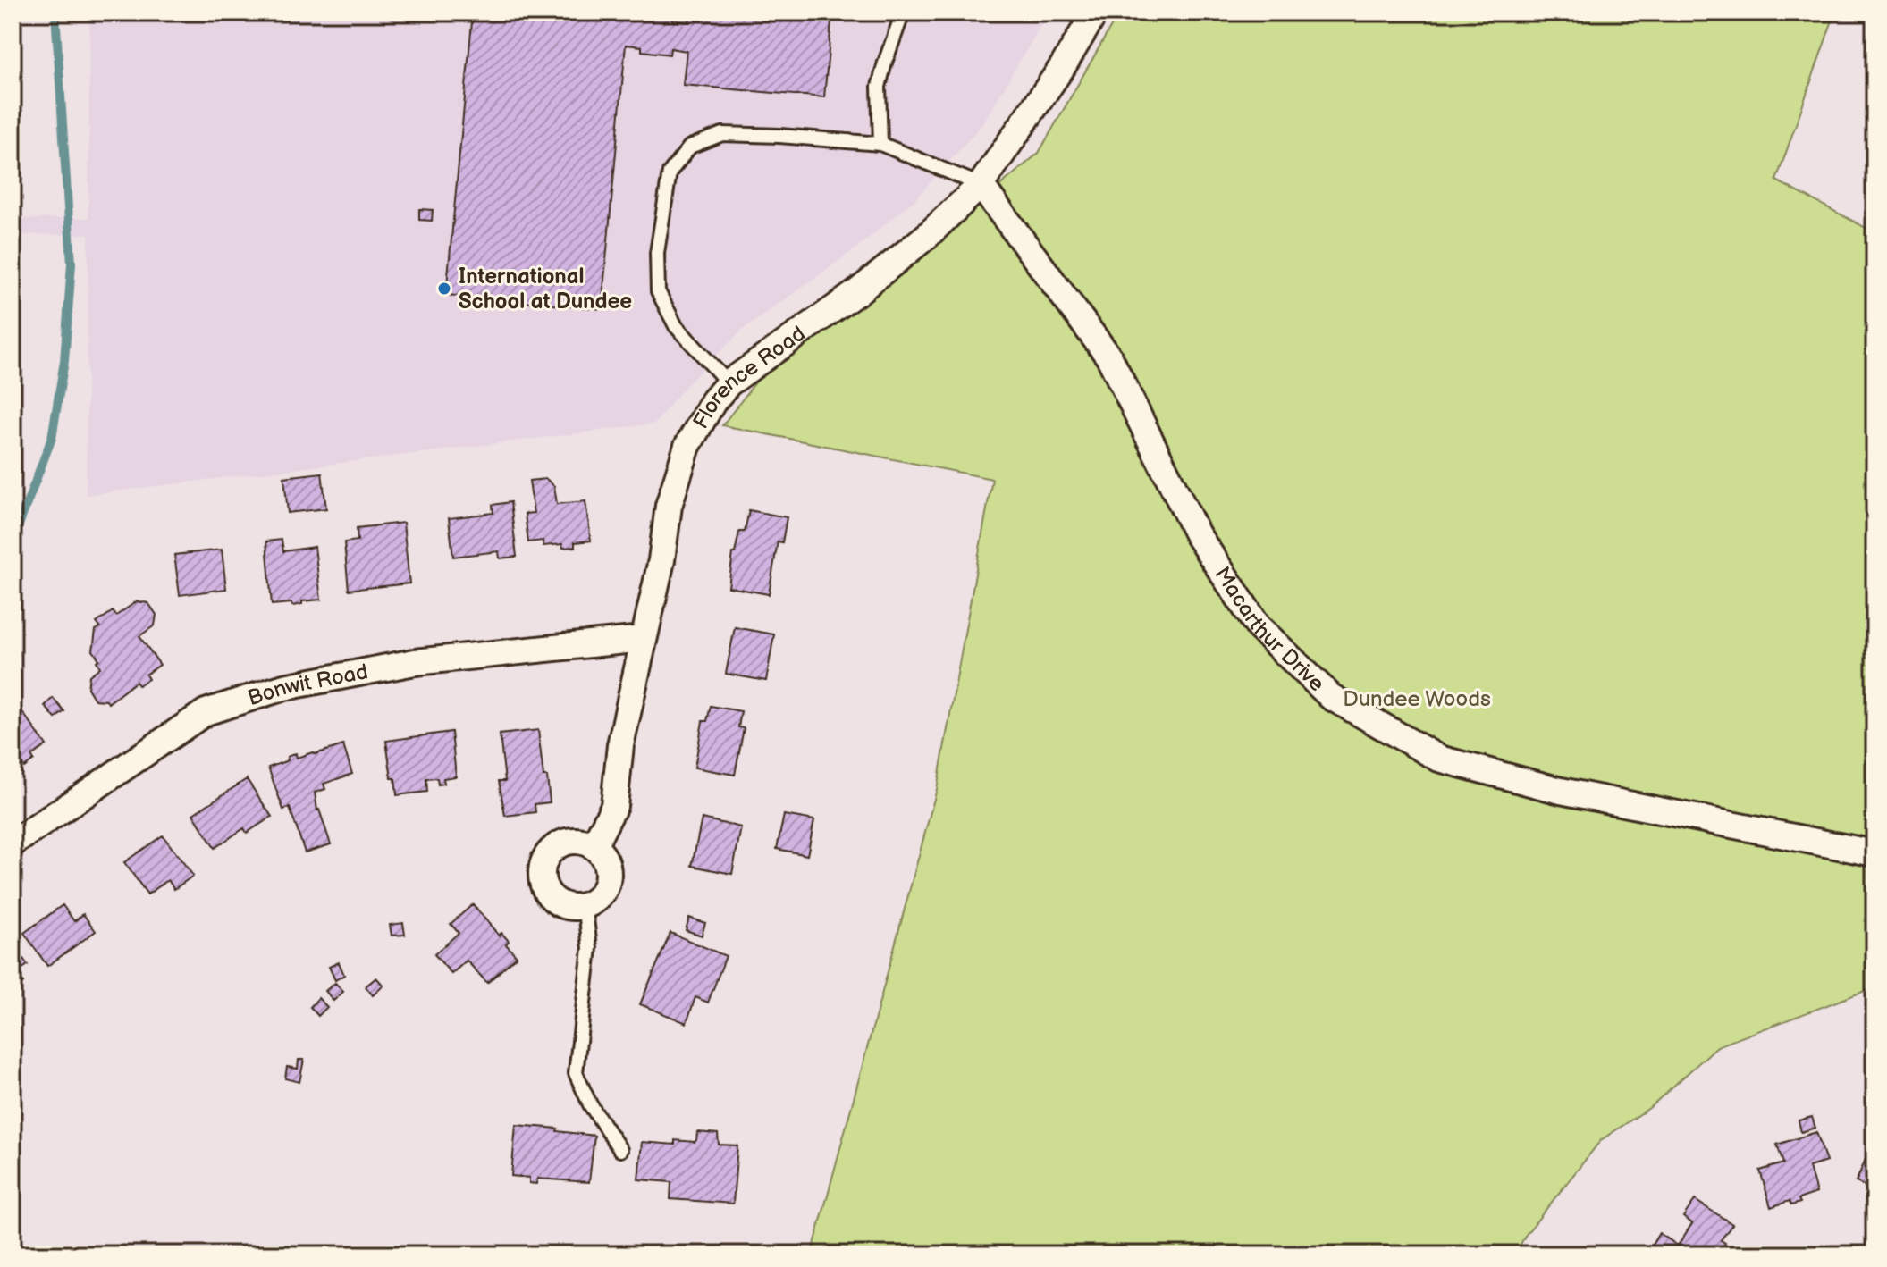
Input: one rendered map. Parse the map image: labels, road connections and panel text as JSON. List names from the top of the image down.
{
  "streets": {
    "street": ["Florence Road", "Macarthur Drive", "Bonwit Road"]
  },
  "crossings": [
    ["Florence Road", "Macarthur Drive"],
    ["Florence Road", "Bonwit Road"]
  ],
  "parks": ["Dundee Woods"],
  "places": ["International School at Dundee"]
}
